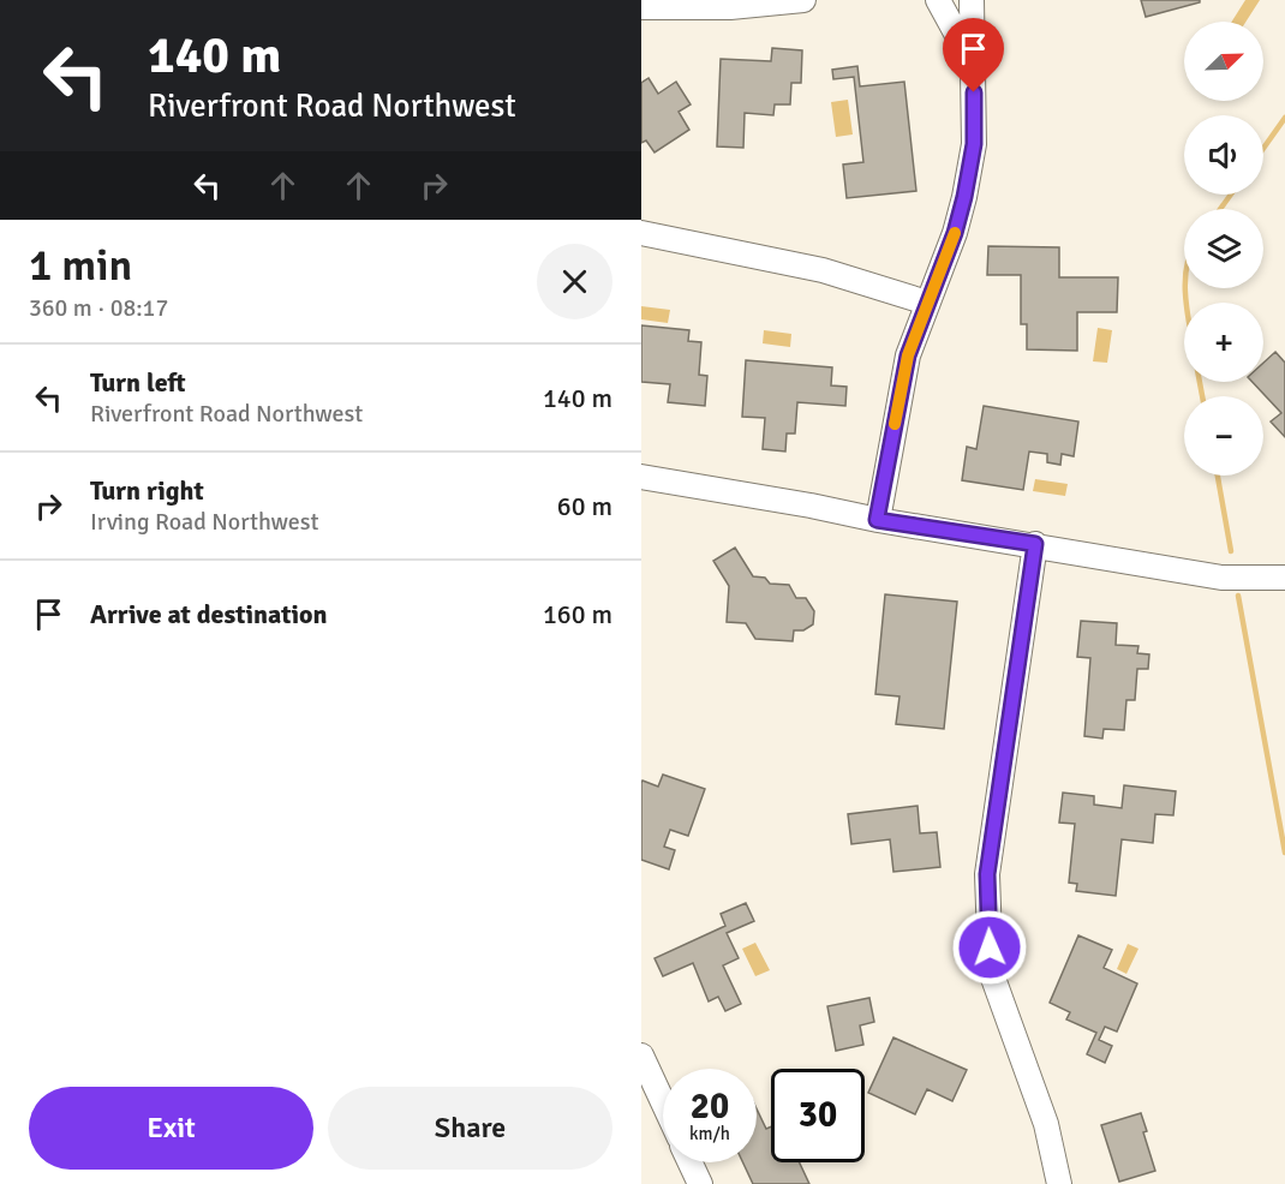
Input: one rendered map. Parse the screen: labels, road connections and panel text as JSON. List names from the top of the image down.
{
  "north": "top right",
  "page": {
    "turn": ["140 m", "Riverfront Road Northwest"],
    "map_buttons": ["+", "−"],
    "heading": ["1 min", "360 m · 08:17"],
    "list": [
      {
        "name": "Turn left",
        "note": "Riverfront Road Northwest",
        "value": "140 m"
      },
      {
        "name": "Turn right",
        "note": "Irving Road Northwest",
        "value": "60 m"
      },
      {
        "name": "Arrive at destination",
        "value": "160 m"
      }
    ],
    "speed": "20 km/h",
    "limit": "30",
    "buttons": ["Exit", "Share"]
  }
}
